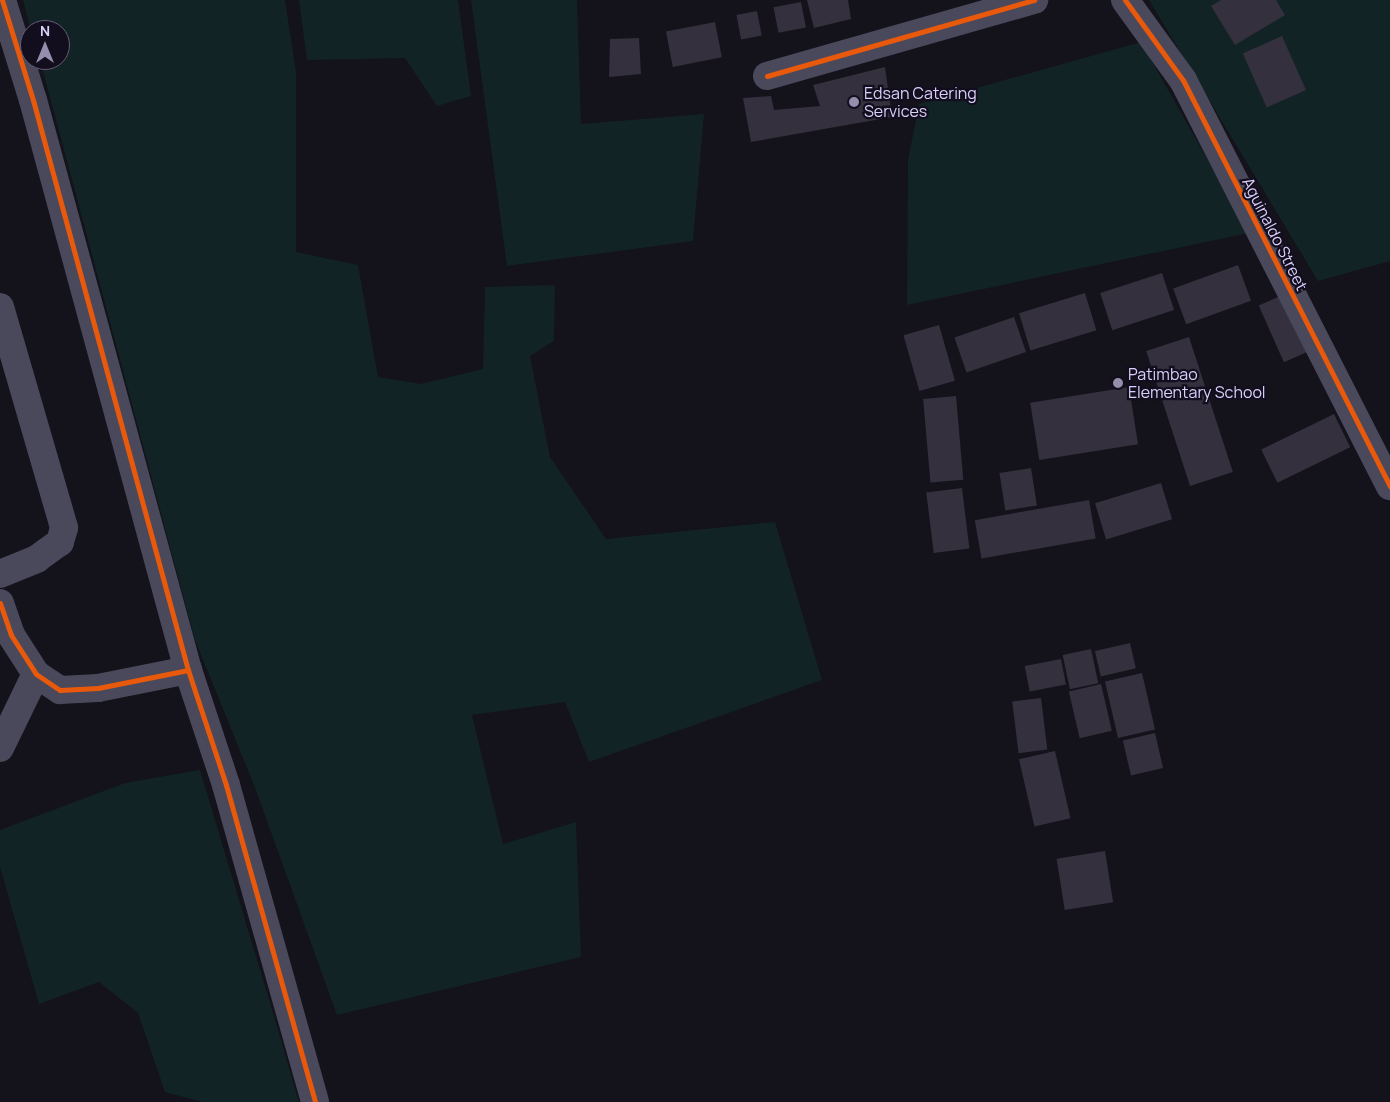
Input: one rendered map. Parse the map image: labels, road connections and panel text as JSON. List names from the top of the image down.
{
  "streets": {
    "street": ["Aguinaldo Street"]
  },
  "places": ["Edsan Catering Services", "Patimbao Elementary School"],
  "north": "top"
}
